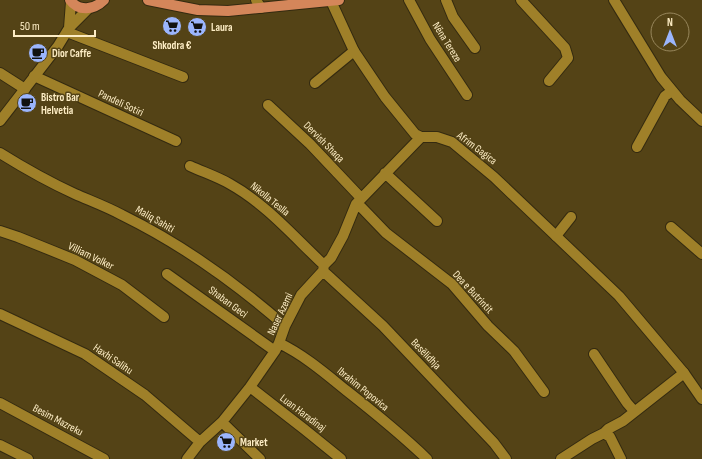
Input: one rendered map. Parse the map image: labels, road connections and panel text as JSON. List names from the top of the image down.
{
  "streets": {
    "street": [
      "Nëna Tereze",
      "Pandeli Sotiri",
      "Dervish Shaqa",
      "Afrim Gagica",
      "Nikolla Teslla",
      "Maliq Sahiti",
      "Villiam Volker",
      "Dea e Butrintit",
      "Shaban Geci",
      "Naser Azemi",
      "Besëlidhja",
      "Haxhi Salihu",
      "Ibrahim Popovica",
      "Luan Haradinaj",
      "Besim Mazreku"
    ]
  },
  "crossings": [
    ["Dervish Shaqa", "Dea e Butrintit"],
    ["Dervish Shaqa", "Naser Azemi"],
    ["Afrim Gagica", "Naser Azemi"],
    ["Nikolla Teslla", "Naser Azemi"],
    ["Nikolla Teslla", "Besëlidhja"],
    ["Maliq Sahiti", "Naser Azemi"],
    ["Dea e Butrintit", "Naser Azemi"],
    ["Shaban Geci", "Naser Azemi"],
    ["Shaban Geci", "Ibrahim Popovica"],
    ["Naser Azemi", "Besëlidhja"],
    ["Naser Azemi", "Haxhi Salihu"],
    ["Naser Azemi", "Ibrahim Popovica"],
    ["Naser Azemi", "Luan Haradinaj"]
  ],
  "places": {
    "supermarket": ["Shkodra €", "Laura", "Market"],
    "cafe": ["Dior Caffe", "Bistro Bar Helvetia"]
  },
  "scale_bar": "50 m",
  "north": "top"
}
